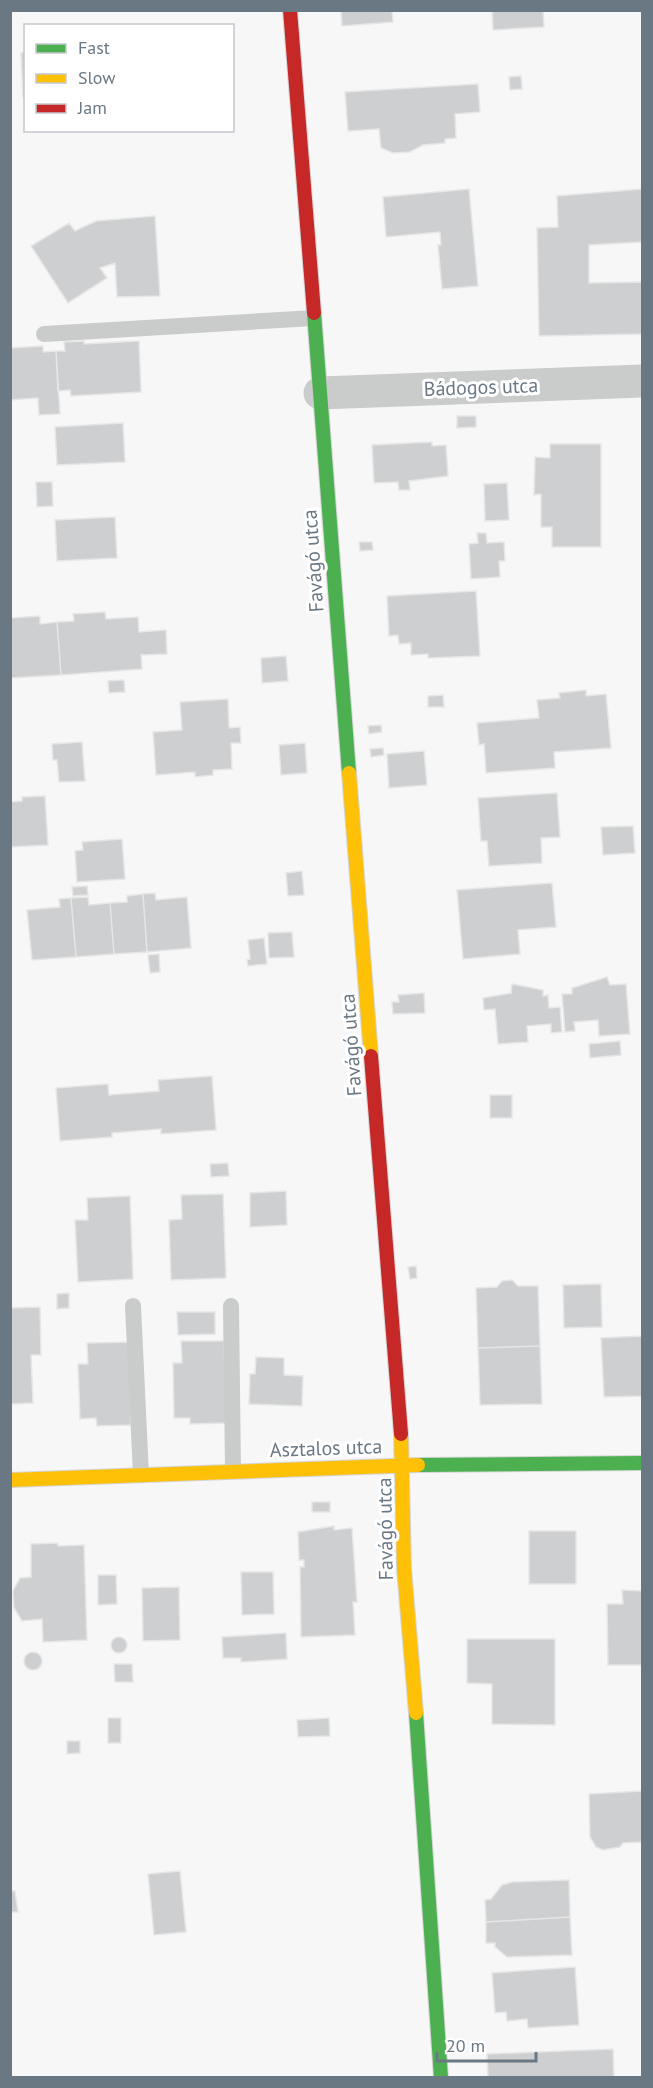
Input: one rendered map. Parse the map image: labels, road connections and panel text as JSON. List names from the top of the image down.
{
  "streets": {
    "street": ["Bádogos utca", "Favágó utca", "Asztalos utca"]
  },
  "crossings": [
    ["Bádogos utca", "Favágó utca"],
    ["Favágó utca", "Asztalos utca"]
  ],
  "legend": ["Fast", "Slow", "Jam"],
  "scale_bar": "20 m"
}
